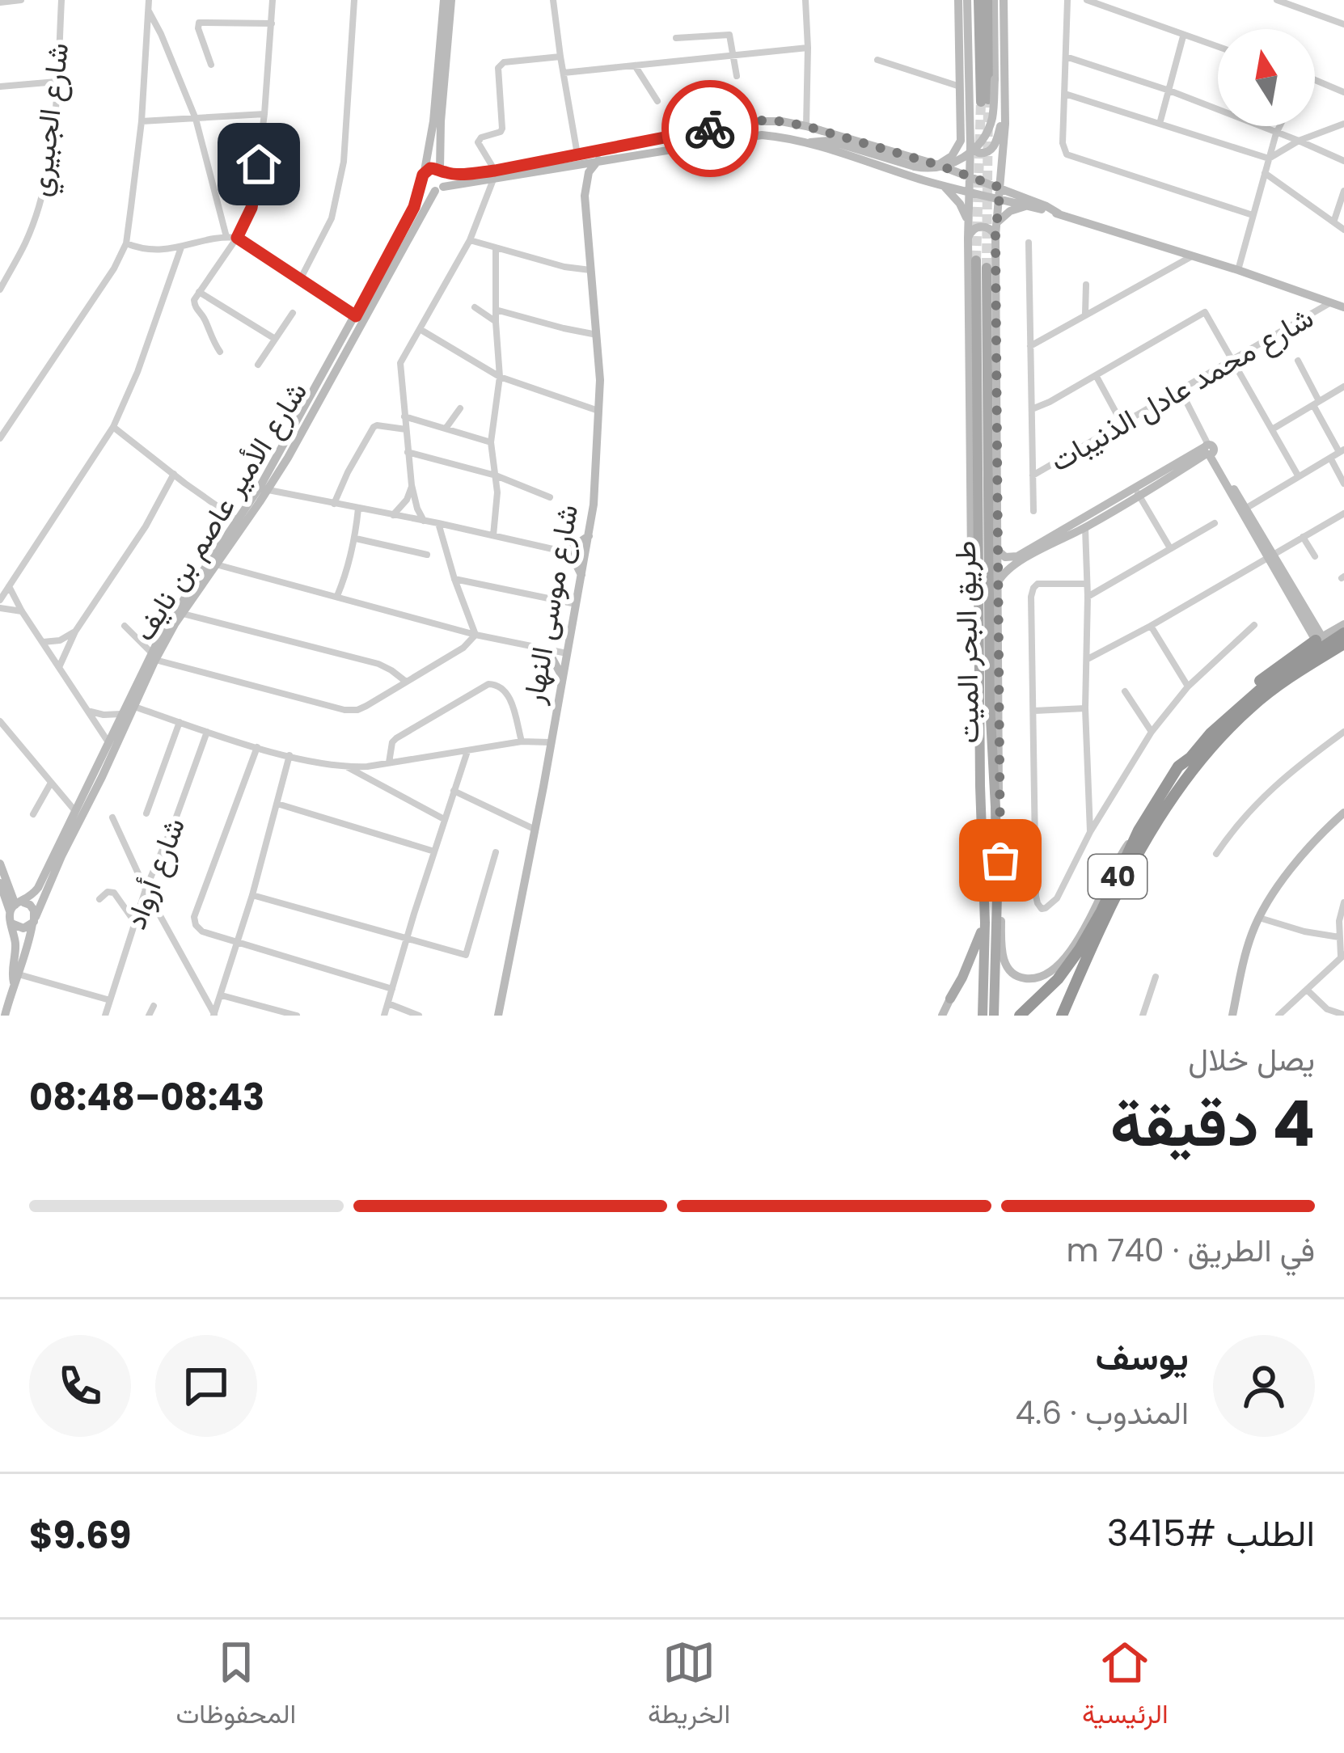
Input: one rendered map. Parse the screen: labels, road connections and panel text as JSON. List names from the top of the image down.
{
  "streets": {
    "highway": ["40"],
    "main road": ["طريق البحر الميت"],
    "street": [
      "شارع الجبيري",
      "شارع محمد عادل الذنيبات",
      "شارع الأمير عاصم بن نايف",
      "شارع موسى النهار",
      "شارع أرواد"
    ]
  },
  "crossings": [
    ["طريق البحر الميت", "40"]
  ],
  "north": "top",
  "page": {
    "heading": ["4 دقيقة", "يصل خلال", "08:43–08:48"],
    "panel": [
      "يوسف",
      "المندوب · 4.6",
      "الطلب #3415",
      "$9.69"
    ],
    "bar": "في الطريق · 740 m",
    "tabs": ["الرئيسية", "الخريطة", "المحفوظات"]
  }
}
